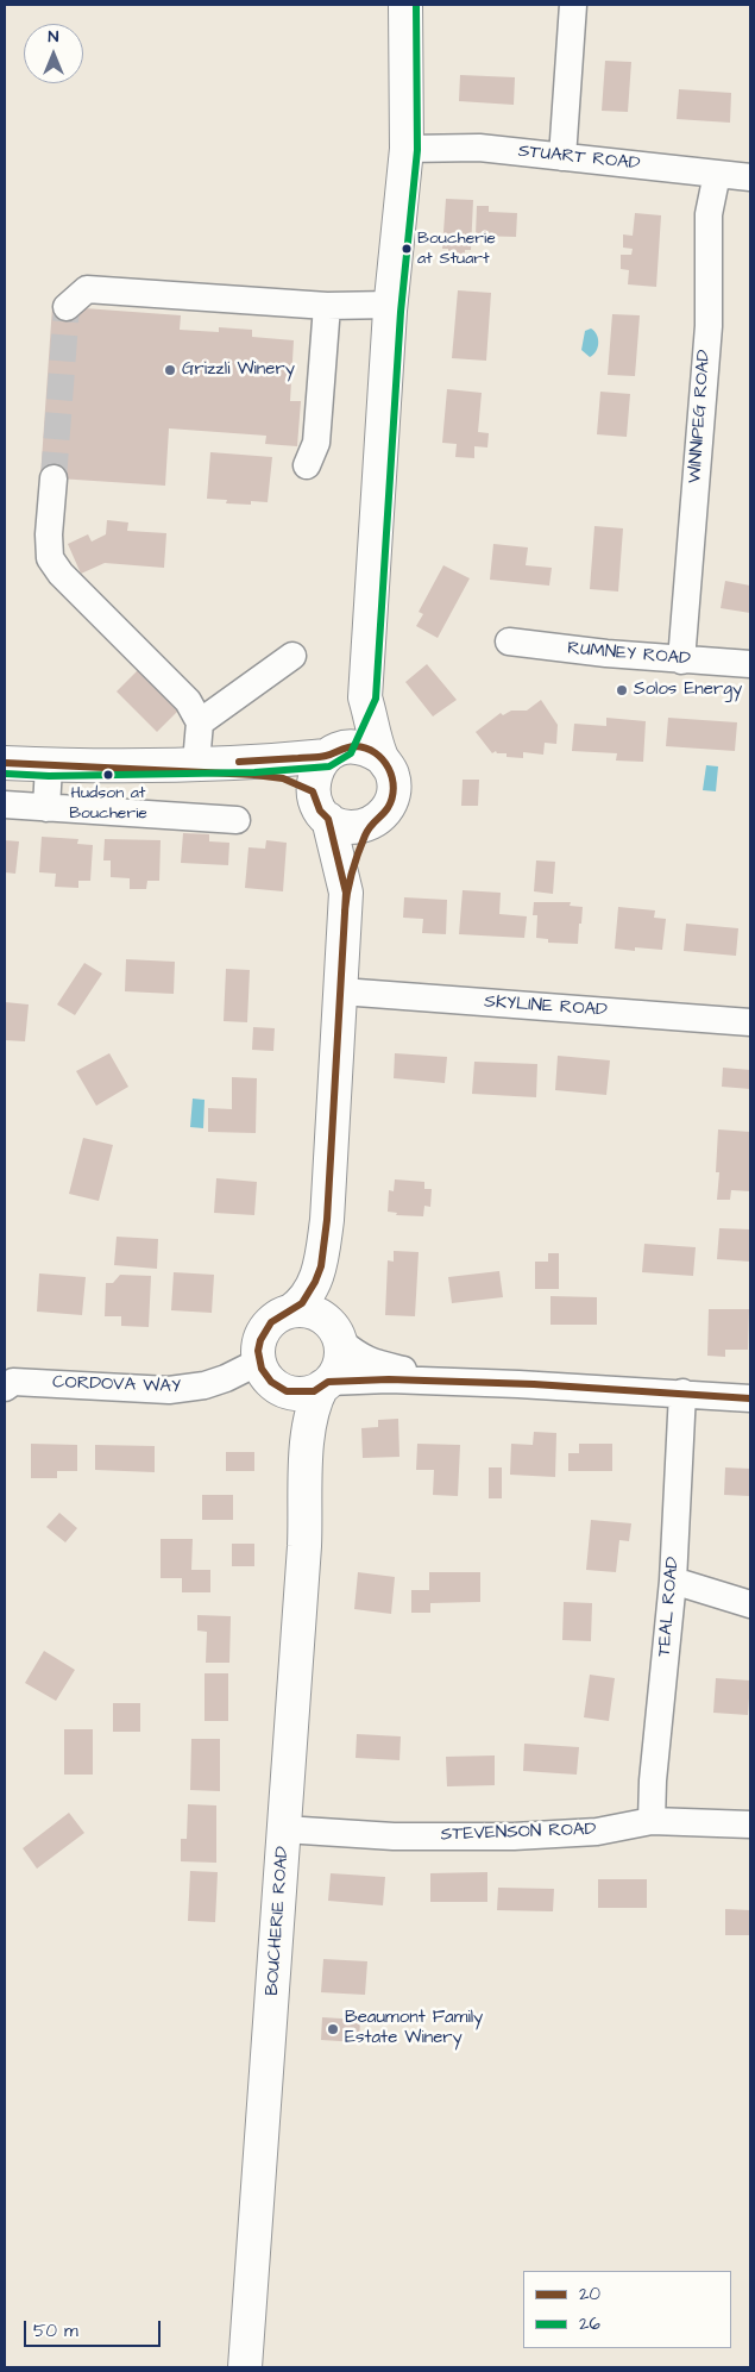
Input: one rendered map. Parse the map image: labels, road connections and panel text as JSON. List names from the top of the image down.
{
  "streets": {
    "main road": ["BOUCHERIE ROAD"],
    "street": [
      "STUART ROAD",
      "WINNIPEG ROAD",
      "RUMNEY ROAD",
      "SKYLINE ROAD",
      "CORDOVA WAY",
      "TEAL ROAD",
      "STEVENSON ROAD"
    ]
  },
  "crossings": [
    ["STUART ROAD", "WINNIPEG ROAD"],
    ["WINNIPEG ROAD", "RUMNEY ROAD"],
    ["CORDOVA WAY", "BOUCHERIE ROAD"],
    ["TEAL ROAD", "STEVENSON ROAD"],
    ["STEVENSON ROAD", "BOUCHERIE ROAD"]
  ],
  "places": [
    "Boucherie at Stuart",
    "Grizzli Winery",
    "Solos Energy",
    "Hudson at Boucherie",
    "Beaumont Family Estate Winery"
  ],
  "lines": ["transit line 26", "transit line 20"],
  "legend": ["20", "26"],
  "scale_bar": "50 m",
  "north": "top"
}
